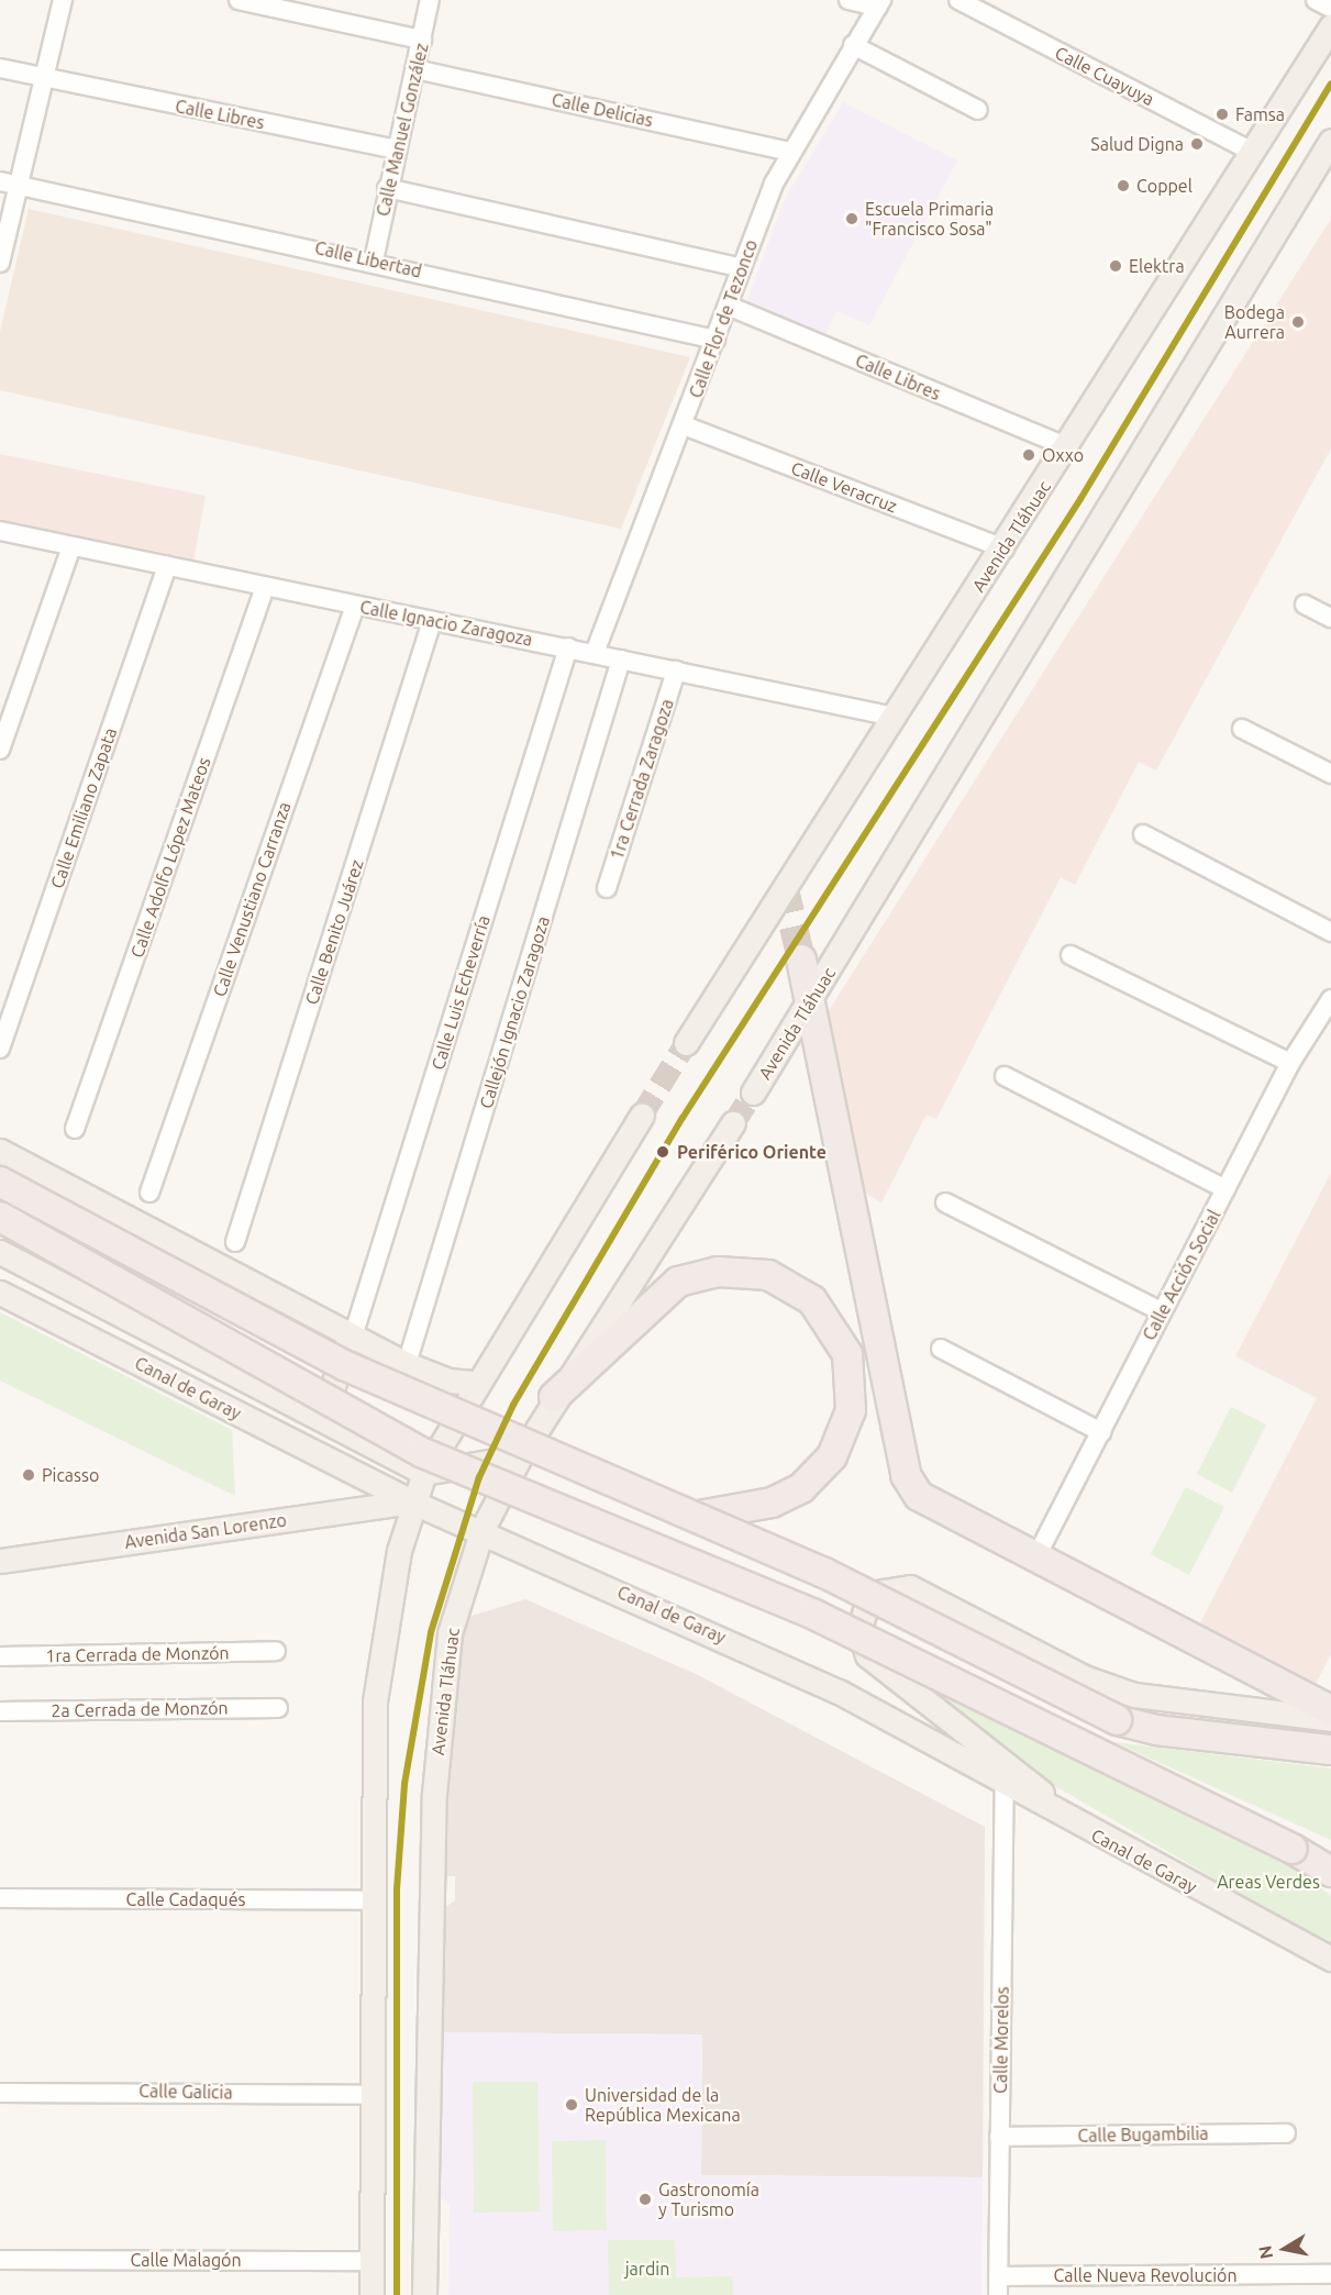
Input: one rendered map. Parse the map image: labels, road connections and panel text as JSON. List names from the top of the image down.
{
  "streets": {
    "main road": ["Avenida Tláhuac", "Canal de Garay", "Avenida San Lorenzo"],
    "street": [
      "Calle Cuayuya",
      "Calle Delicias",
      "Calle Libres",
      "Calle Manuel González",
      "Calle Libertad",
      "Calle Flor de Tezonco",
      "Calle Veracruz",
      "Calle Ignacio Zaragoza",
      "1ra Cerrada Zaragoza",
      "Calle Emiliano Zapata",
      "Calle Adolfo López Mateos",
      "Calle Venustiano Carranza",
      "Calle Benito Juárez",
      "Calle Luis Echeverría",
      "Callejón Ignacio Zaragoza",
      "Calle Acción Social",
      "1ra Cerrada de Monzón",
      "2a Cerrada de Monzón",
      "Calle Cadaqués",
      "Calle Morelos",
      "Calle Galicia",
      "Calle Bugambilia",
      "Calle Malagón",
      "Calle Nueva Revolución"
    ]
  },
  "crossings": [
    ["Calle Cuayuya", "Avenida Tláhuac"],
    ["Calle Delicias", "Calle Manuel González"],
    ["Calle Delicias", "Calle Flor de Tezonco"],
    ["Calle Libres", "Calle Manuel González"],
    ["Calle Libres", "Calle Flor de Tezonco"],
    ["Calle Libres", "Avenida Tláhuac"],
    ["Calle Manuel González", "Calle Libertad"],
    ["Calle Libertad", "Calle Flor de Tezonco"],
    ["Calle Flor de Tezonco", "Calle Veracruz"],
    ["Calle Flor de Tezonco", "Calle Ignacio Zaragoza"],
    ["Calle Veracruz", "Avenida Tláhuac"],
    ["Avenida Tláhuac", "Calle Ignacio Zaragoza"],
    ["Avenida Tláhuac", "Canal de Garay"],
    ["Calle Ignacio Zaragoza", "1ra Cerrada Zaragoza"],
    ["Calle Ignacio Zaragoza", "Calle Emiliano Zapata"],
    ["Calle Ignacio Zaragoza", "Calle Adolfo López Mateos"],
    ["Calle Ignacio Zaragoza", "Calle Venustiano Carranza"],
    ["Calle Ignacio Zaragoza", "Calle Benito Juárez"],
    ["Calle Ignacio Zaragoza", "Calle Luis Echeverría"],
    ["Calle Ignacio Zaragoza", "Callejón Ignacio Zaragoza"],
    ["Canal de Garay", "Avenida San Lorenzo"],
    ["Canal de Garay", "Calle Morelos"],
    ["Calle Morelos", "Calle Bugambilia"],
    ["Calle Morelos", "Calle Nueva Revolución"]
  ],
  "parks": ["Areas Verdes", "jardin"],
  "places": [
    "Famsa",
    "Salud Digna",
    "Coppel",
    "Escuela Primaria \"Francisco Sosa\"",
    "Elektra",
    "Bodega Aurrera",
    "Oxxo",
    "Periférico Oriente",
    "Picasso",
    "Universidad de la República Mexicana",
    "Gastronomía y Turismo"
  ],
  "north": "left"
}
